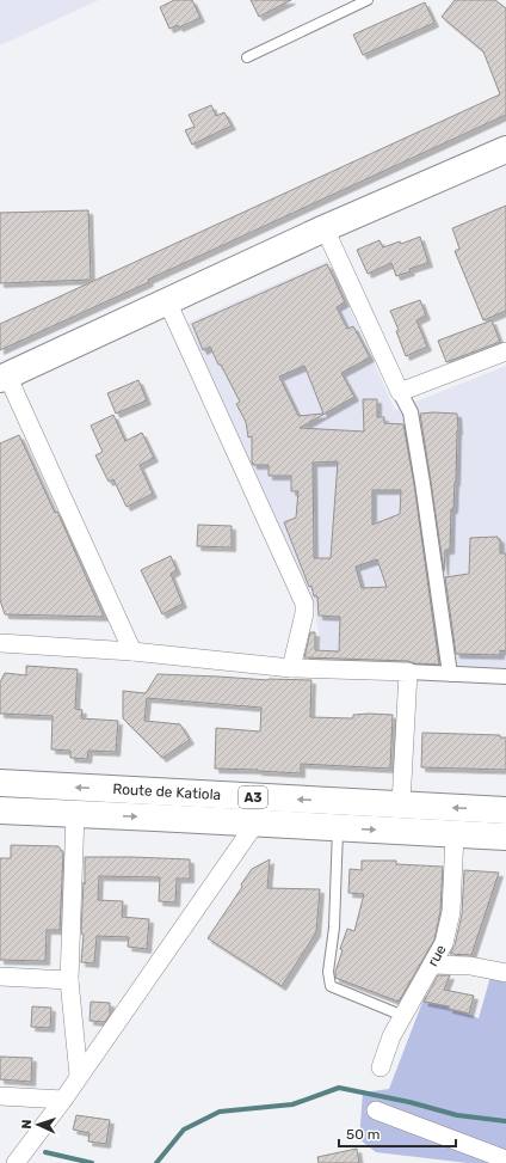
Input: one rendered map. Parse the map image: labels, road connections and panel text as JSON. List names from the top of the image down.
{
  "streets": {
    "main road": ["Route de Katiola", "A3"],
    "street": ["rue"]
  },
  "crossings": [
    ["Route de Katiola", "rue"]
  ],
  "scale_bar": "50 m",
  "north": "left"
}
